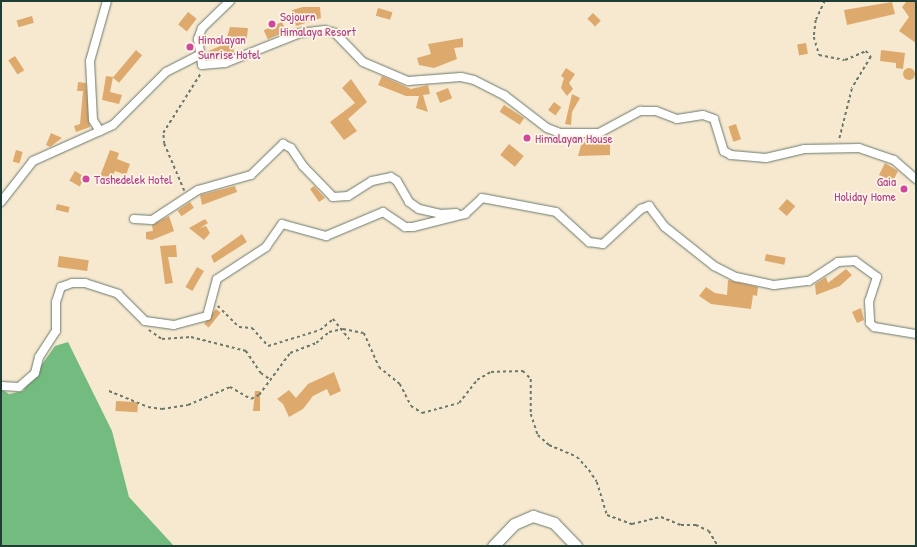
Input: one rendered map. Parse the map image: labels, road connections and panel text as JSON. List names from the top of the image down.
{
  "places": [
    "Sojourn Himalaya Resort",
    "Himalayan Sunrise Hotel",
    "Himalayan House",
    "Tashedelek Hotel",
    "Gaia Holiday Home"
  ]
}
